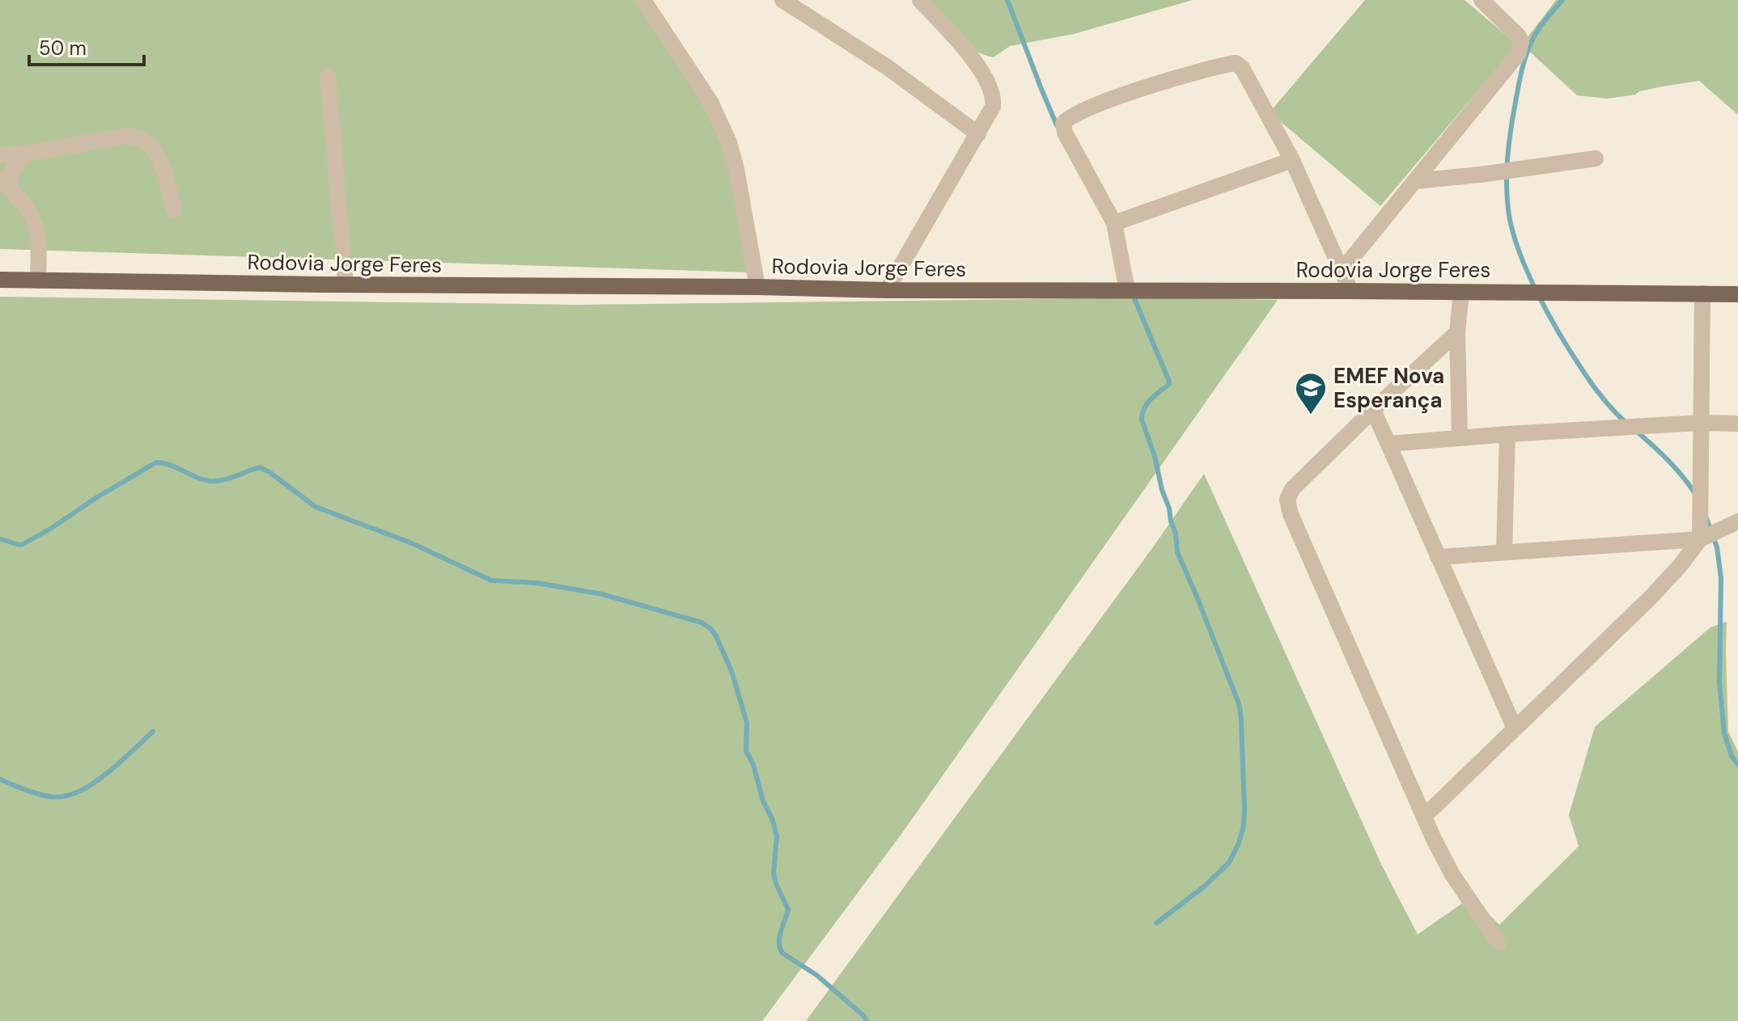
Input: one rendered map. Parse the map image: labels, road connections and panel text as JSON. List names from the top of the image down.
{
  "streets": {
    "main road": ["Rodovia Jorge Feres"]
  },
  "places": {
    "school or university": ["EMEF Nova Esperança"]
  },
  "scale_bar": "50 m"
}
